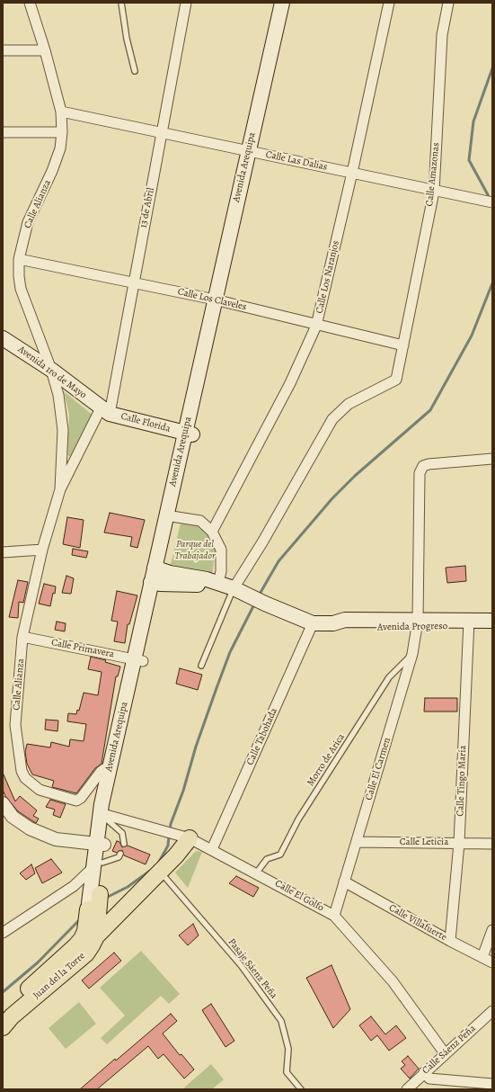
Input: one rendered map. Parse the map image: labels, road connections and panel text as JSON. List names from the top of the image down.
{
  "streets": {
    "main road": [
      "Avenida Arequipa",
      "Avenida 1ro de Mayo",
      "Calle Florida",
      "Avenida Progreso",
      "Juan del la Torre"
    ],
    "street": [
      "Calle Las Dalias",
      "Calle Amazonas",
      "Calle Alianza",
      "13 de Abril",
      "Calle Los Naranjos",
      "Calle Los Claveles",
      "Calle Primavera",
      "Calle Tabohada",
      "Calle El Carmen",
      "Calle Tingo María",
      "Calle Leticia",
      "Calle El Golfo",
      "Calle Villafuerte",
      "Calle Sáenz Peña"
    ],
    "lane": ["Morro de Arica", "Pasaje Sáenz Peña"]
  },
  "crossings": [
    ["Calle Las Dalias", "Avenida Arequipa"],
    ["Calle Las Dalias", "Calle Amazonas"],
    ["Calle Las Dalias", "Calle Alianza"],
    ["Calle Las Dalias", "13 de Abril"],
    ["Calle Las Dalias", "Calle Los Naranjos"],
    ["Avenida Arequipa", "Calle Alianza"],
    ["Avenida Arequipa", "Calle Los Claveles"],
    ["Avenida Arequipa", "Calle Florida"],
    ["Avenida Arequipa", "Avenida Progreso"],
    ["Avenida Arequipa", "Calle Primavera"],
    ["Avenida Arequipa", "Calle El Golfo"],
    ["Avenida Arequipa", "Juan del la Torre"],
    ["Calle Amazonas", "Calle Los Claveles"],
    ["Calle Amazonas", "Avenida Progreso"],
    ["Calle Alianza", "13 de Abril"],
    ["Calle Alianza", "Calle Los Claveles"],
    ["Calle Alianza", "Avenida 1ro de Mayo"],
    ["Calle Alianza", "Calle Florida"],
    ["Calle Alianza", "Calle Primavera"],
    ["13 de Abril", "Calle Los Claveles"],
    ["13 de Abril", "Avenida 1ro de Mayo"],
    ["13 de Abril", "Calle Florida"],
    ["Calle Los Naranjos", "Calle Los Claveles"],
    ["Avenida 1ro de Mayo", "Calle Florida"],
    ["Avenida Progreso", "Calle Tabohada"],
    ["Avenida Progreso", "Calle El Carmen"],
    ["Avenida Progreso", "Calle Tingo María"],
    ["Calle Tabohada", "Calle El Golfo"],
    ["Morro de Arica", "Calle El Carmen"],
    ["Morro de Arica", "Calle El Golfo"],
    ["Calle El Carmen", "Calle Leticia"],
    ["Calle El Carmen", "Calle El Golfo"],
    ["Calle El Carmen", "Calle Villafuerte"],
    ["Calle Tingo María", "Calle Leticia"],
    ["Calle Tingo María", "Calle Villafuerte"],
    ["Calle El Golfo", "Calle Sáenz Peña"]
  ],
  "parks": ["Parque del Trabajador"]
}
